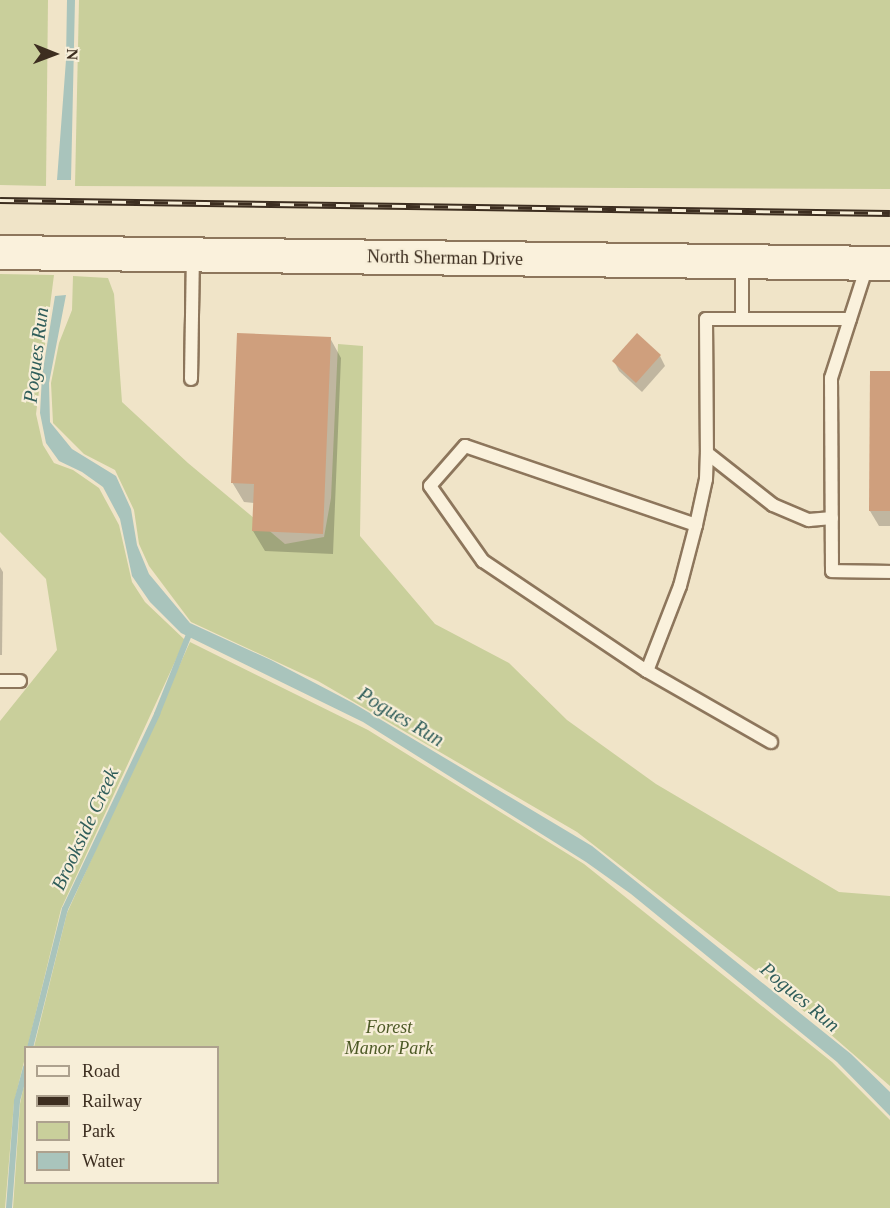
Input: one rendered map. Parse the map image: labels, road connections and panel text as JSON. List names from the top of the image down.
{
  "streets": {
    "main road": ["North Sherman Drive"]
  },
  "water": ["Pogues Run", "Brookside Creek"],
  "parks": ["Forest Manor Park"],
  "legend": [
    "Road",
    "Railway",
    "Park",
    "Water"
  ],
  "north": "right"
}
